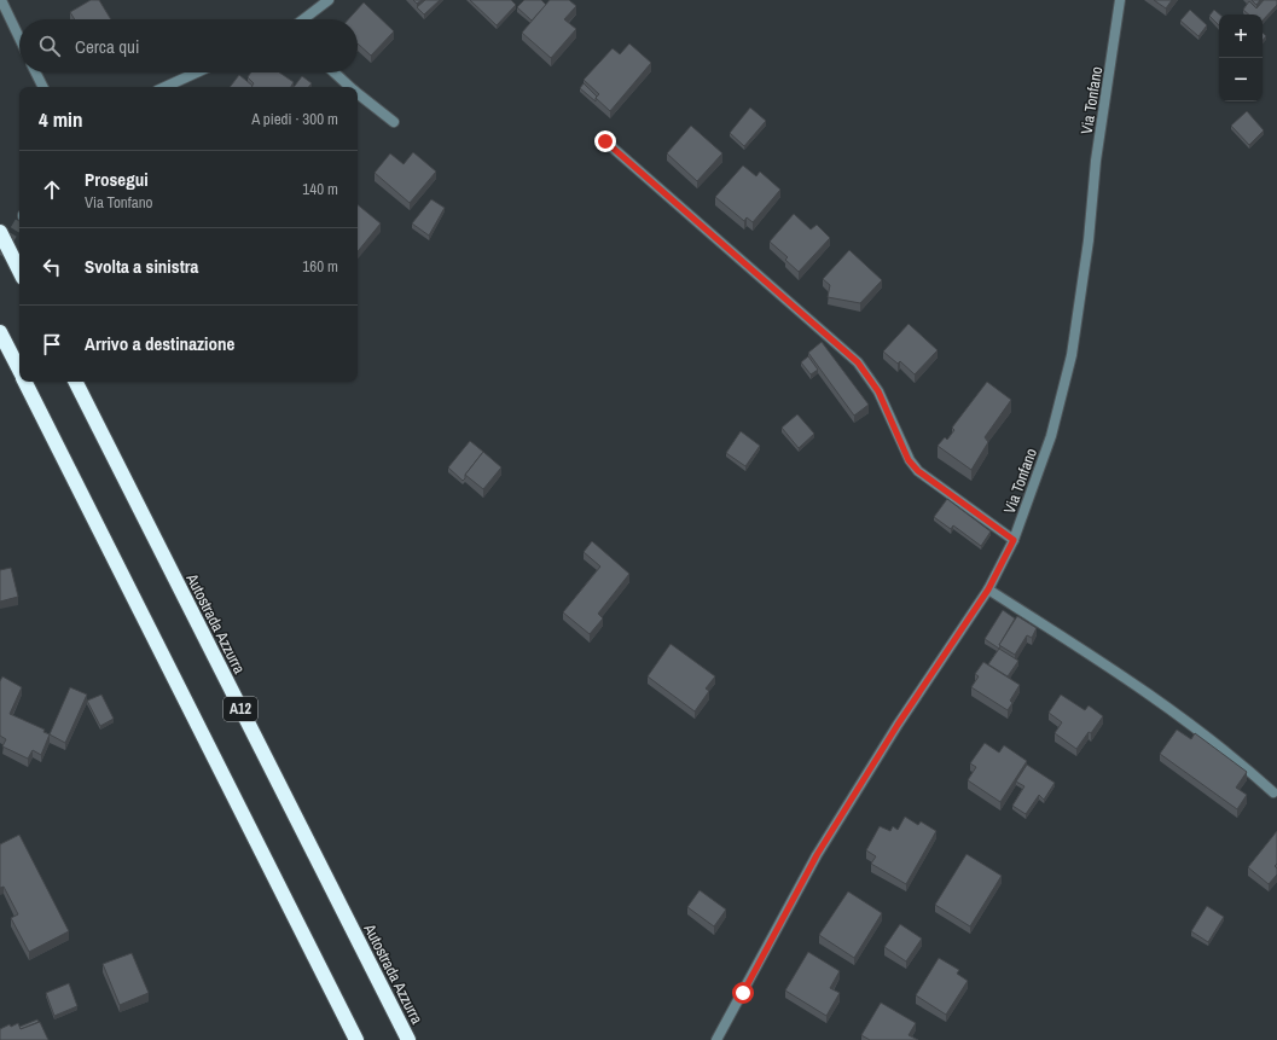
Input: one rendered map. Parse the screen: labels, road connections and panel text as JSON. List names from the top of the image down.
{
  "streets": {
    "highway": ["Autostrada Azzurra", "A12"],
    "street": ["Via Tonfano"]
  },
  "page": {
    "map_buttons": ["+", "−"],
    "search": "Cerca qui",
    "heading": ["4 min", "A piedi · 300 m"],
    "list": [
      ["Prosegui", "Via Tonfano", "140 m"],
      ["Svolta a sinistra", "160 m"],
      "Arrivo a destinazione"
    ]
  }
}
